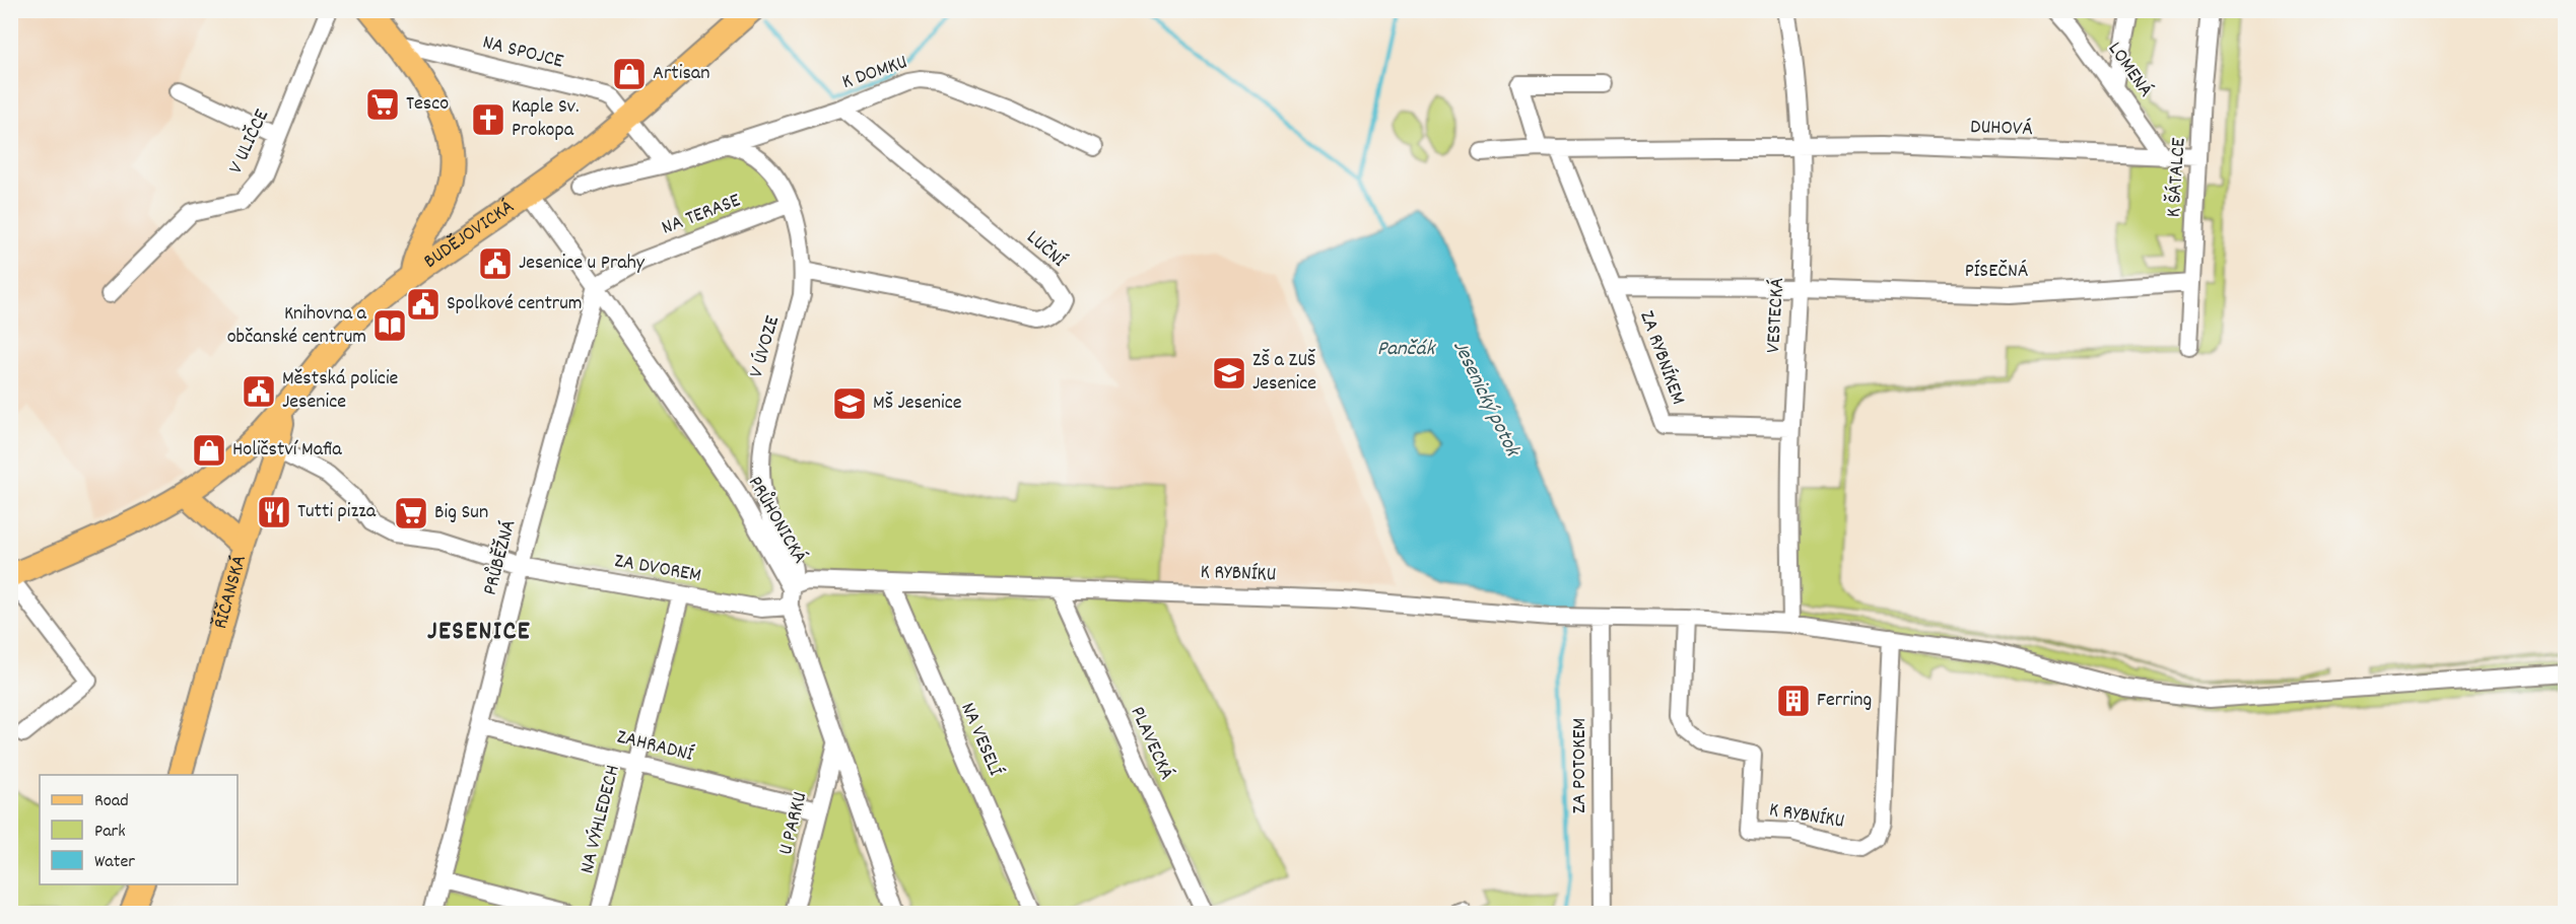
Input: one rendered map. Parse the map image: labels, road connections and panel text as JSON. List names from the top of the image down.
{
  "streets": {
    "main road": ["BUDĚJOVICKÁ", "ŘÍČANSKÁ"],
    "street": [
      "NA SPOJCE",
      "LOMENÁ",
      "K DOMKU",
      "DUHOVÁ",
      "V ULIČCE",
      "K ŠÁTALCE",
      "NA TERASE",
      "LUČNÍ",
      "PÍSEČNÁ",
      "VESTECKÁ",
      "V ÚVOZE",
      "ZA RYBNÍKEM",
      "PRŮHONICKÁ",
      "PRŮBĚŽNÁ",
      "ZA DVOREM",
      "K RYBNÍKU",
      "NA VESELÍ",
      "PLAVECKÁ",
      "ZAHRADNÍ",
      "ZA POTOKEM",
      "NA VÝHLEDECH",
      "U PARKU"
    ]
  },
  "crossings": [
    ["NA SPOJCE", "BUDĚJOVICKÁ"],
    ["LOMENÁ", "DUHOVÁ"],
    ["K DOMKU", "LUČNÍ"],
    ["K DOMKU", "V ÚVOZE"],
    ["DUHOVÁ", "K ŠÁTALCE"],
    ["DUHOVÁ", "VESTECKÁ"],
    ["K ŠÁTALCE", "PÍSEČNÁ"],
    ["NA TERASE", "V ÚVOZE"],
    ["NA TERASE", "PRŮHONICKÁ"],
    ["NA TERASE", "PRŮBĚŽNÁ"],
    ["BUDĚJOVICKÁ", "PRŮHONICKÁ"],
    ["BUDĚJOVICKÁ", "ŘÍČANSKÁ"],
    ["LUČNÍ", "V ÚVOZE"],
    ["PÍSEČNÁ", "VESTECKÁ"],
    ["PÍSEČNÁ", "ZA RYBNÍKEM"],
    ["VESTECKÁ", "ZA RYBNÍKEM"],
    ["VESTECKÁ", "K RYBNÍKU"],
    ["V ÚVOZE", "PRŮHONICKÁ"],
    ["V ÚVOZE", "K RYBNÍKU"],
    ["PRŮHONICKÁ", "PRŮBĚŽNÁ"],
    ["PRŮHONICKÁ", "ZA DVOREM"],
    ["PRŮHONICKÁ", "K RYBNÍKU"],
    ["PRŮHONICKÁ", "U PARKU"],
    ["PRŮBĚŽNÁ", "ZA DVOREM"],
    ["PRŮBĚŽNÁ", "ZAHRADNÍ"],
    ["ZA DVOREM", "ŘÍČANSKÁ"],
    ["ZA DVOREM", "NA VÝHLEDECH"],
    ["K RYBNÍKU", "NA VESELÍ"],
    ["K RYBNÍKU", "PLAVECKÁ"],
    ["K RYBNÍKU", "ZA POTOKEM"],
    ["ZAHRADNÍ", "NA VÝHLEDECH"],
    ["ZAHRADNÍ", "U PARKU"]
  ],
  "districts": ["JESENICE"],
  "water": ["Pančák", "Jesenický potok"],
  "places": {
    "shop": ["Artisan", "Holičství Mafia"],
    "supermarket": ["Tesco", "Big Sun"],
    "church": ["Kaple Sv. Prokopa"],
    "public building": ["Jesenice u Prahy", "Spolkové centrum", "Městská policie Jesenice"],
    "library": ["Knihovna a občanské centrum"],
    "school or university": ["ZŠ a ZUŠ Jesenice", "MŠ Jesenice"],
    "restaurant": ["Tutti pizza"],
    "building": ["Ferring"]
  },
  "legend": ["Road", "Park", "Water"]
}
